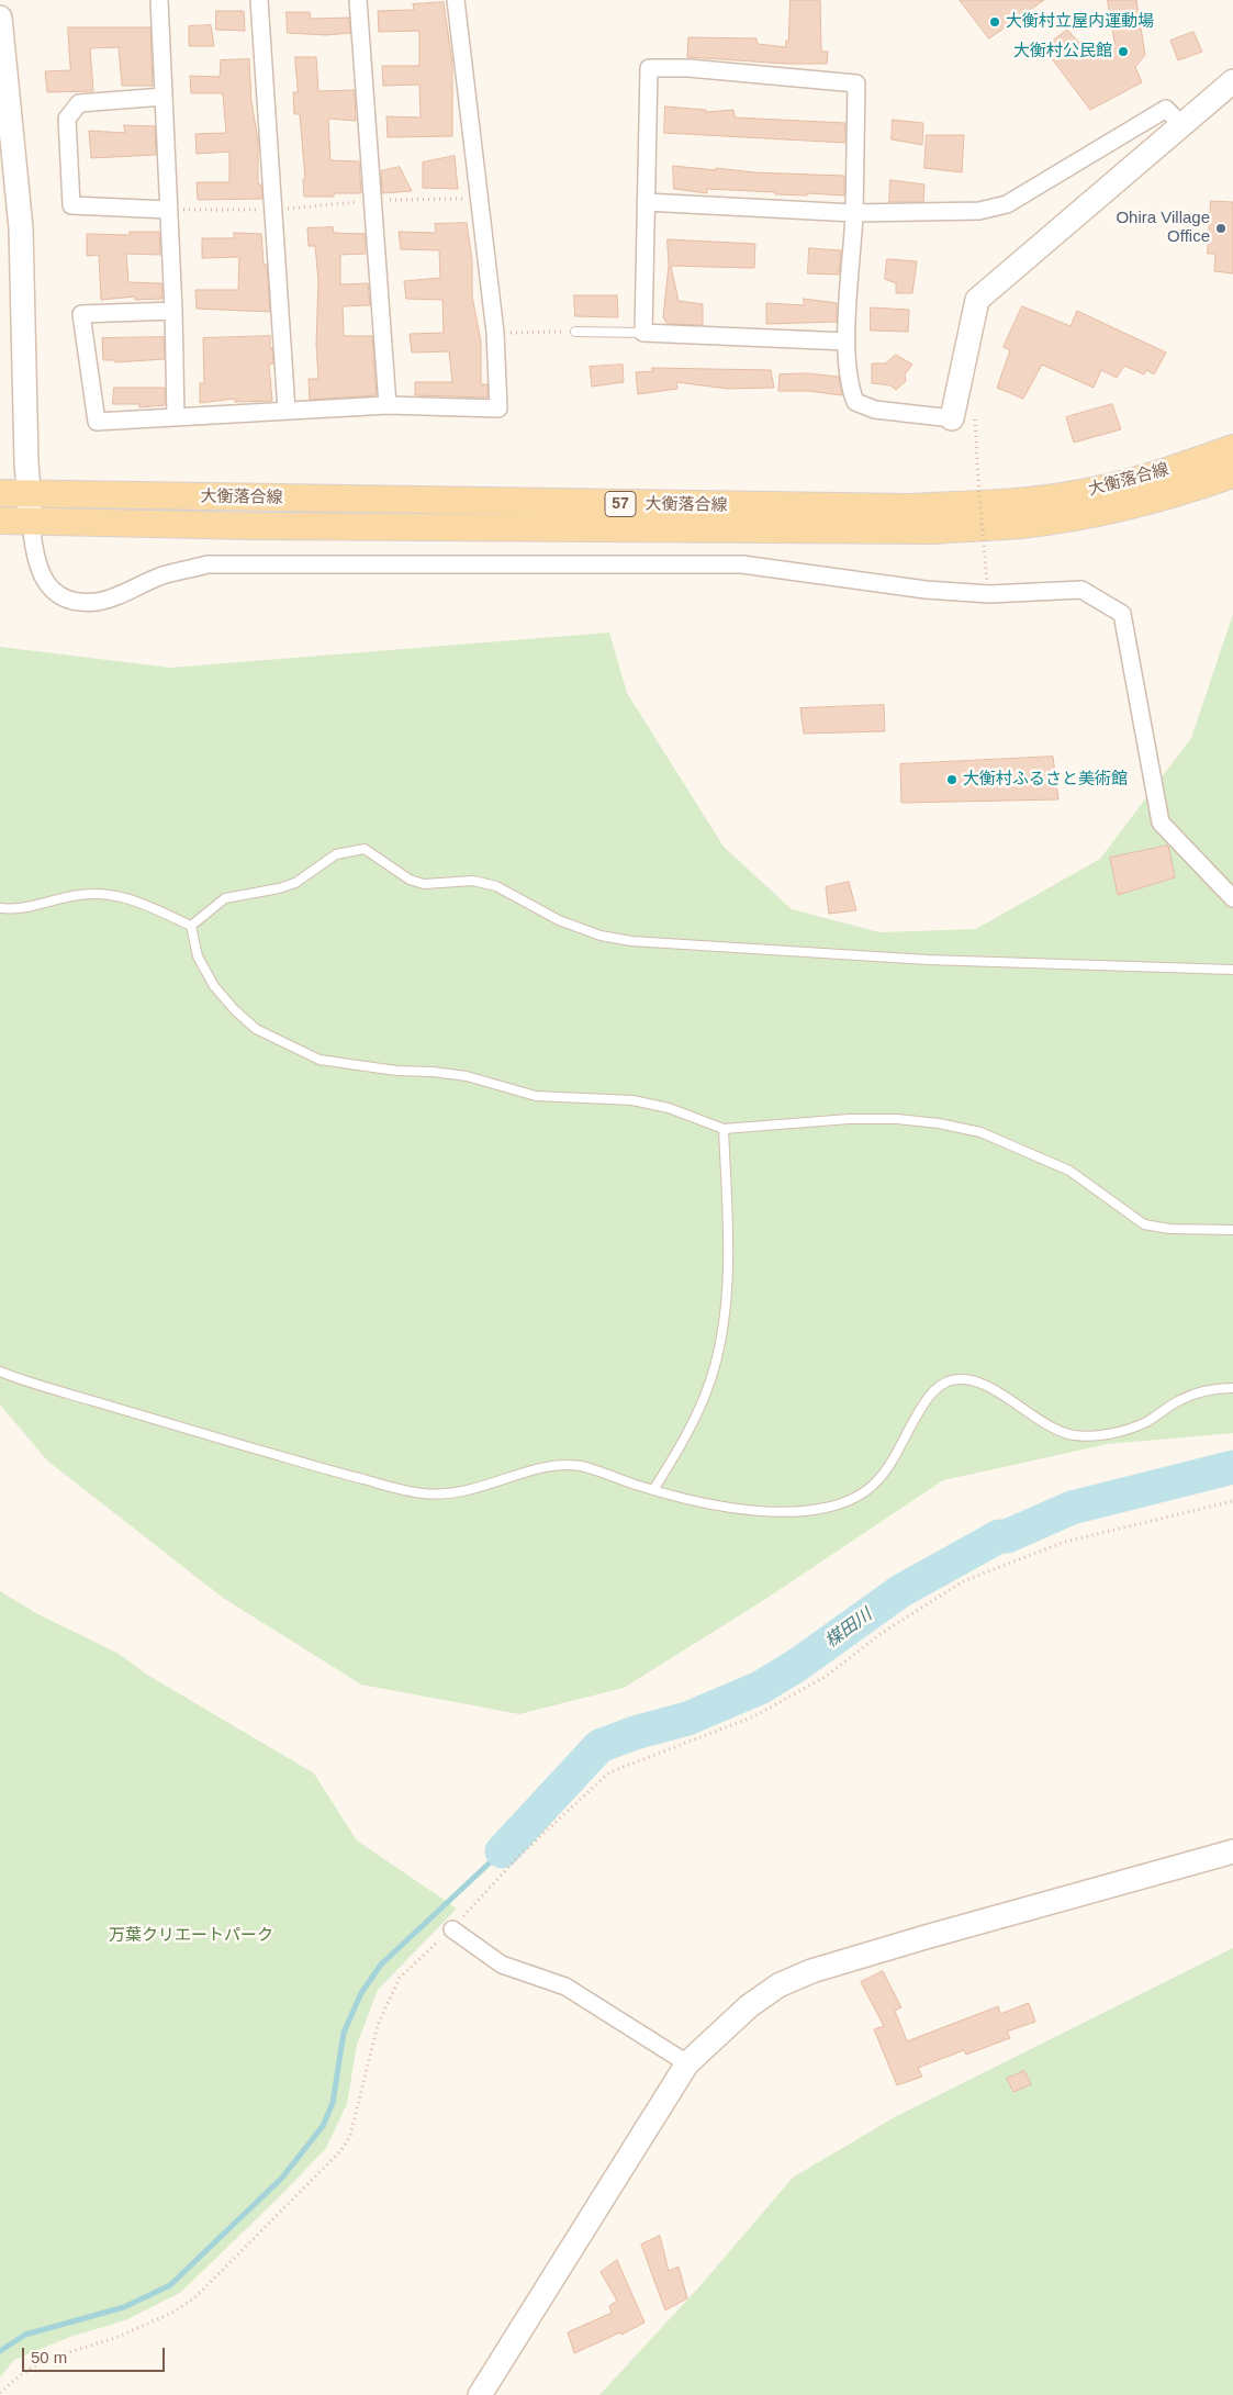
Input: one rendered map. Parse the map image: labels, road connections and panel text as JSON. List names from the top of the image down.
{
  "streets": {
    "main road": ["大衡落合線", "57"]
  },
  "water": ["楳田川"],
  "parks": ["万葉クリエートパーク"],
  "places": [
    "大衡村立屋内運動場",
    "大衡村公民館",
    "Ohira Village Office",
    "大衡村ふるさと美術館"
  ],
  "scale_bar": "50 m"
}
